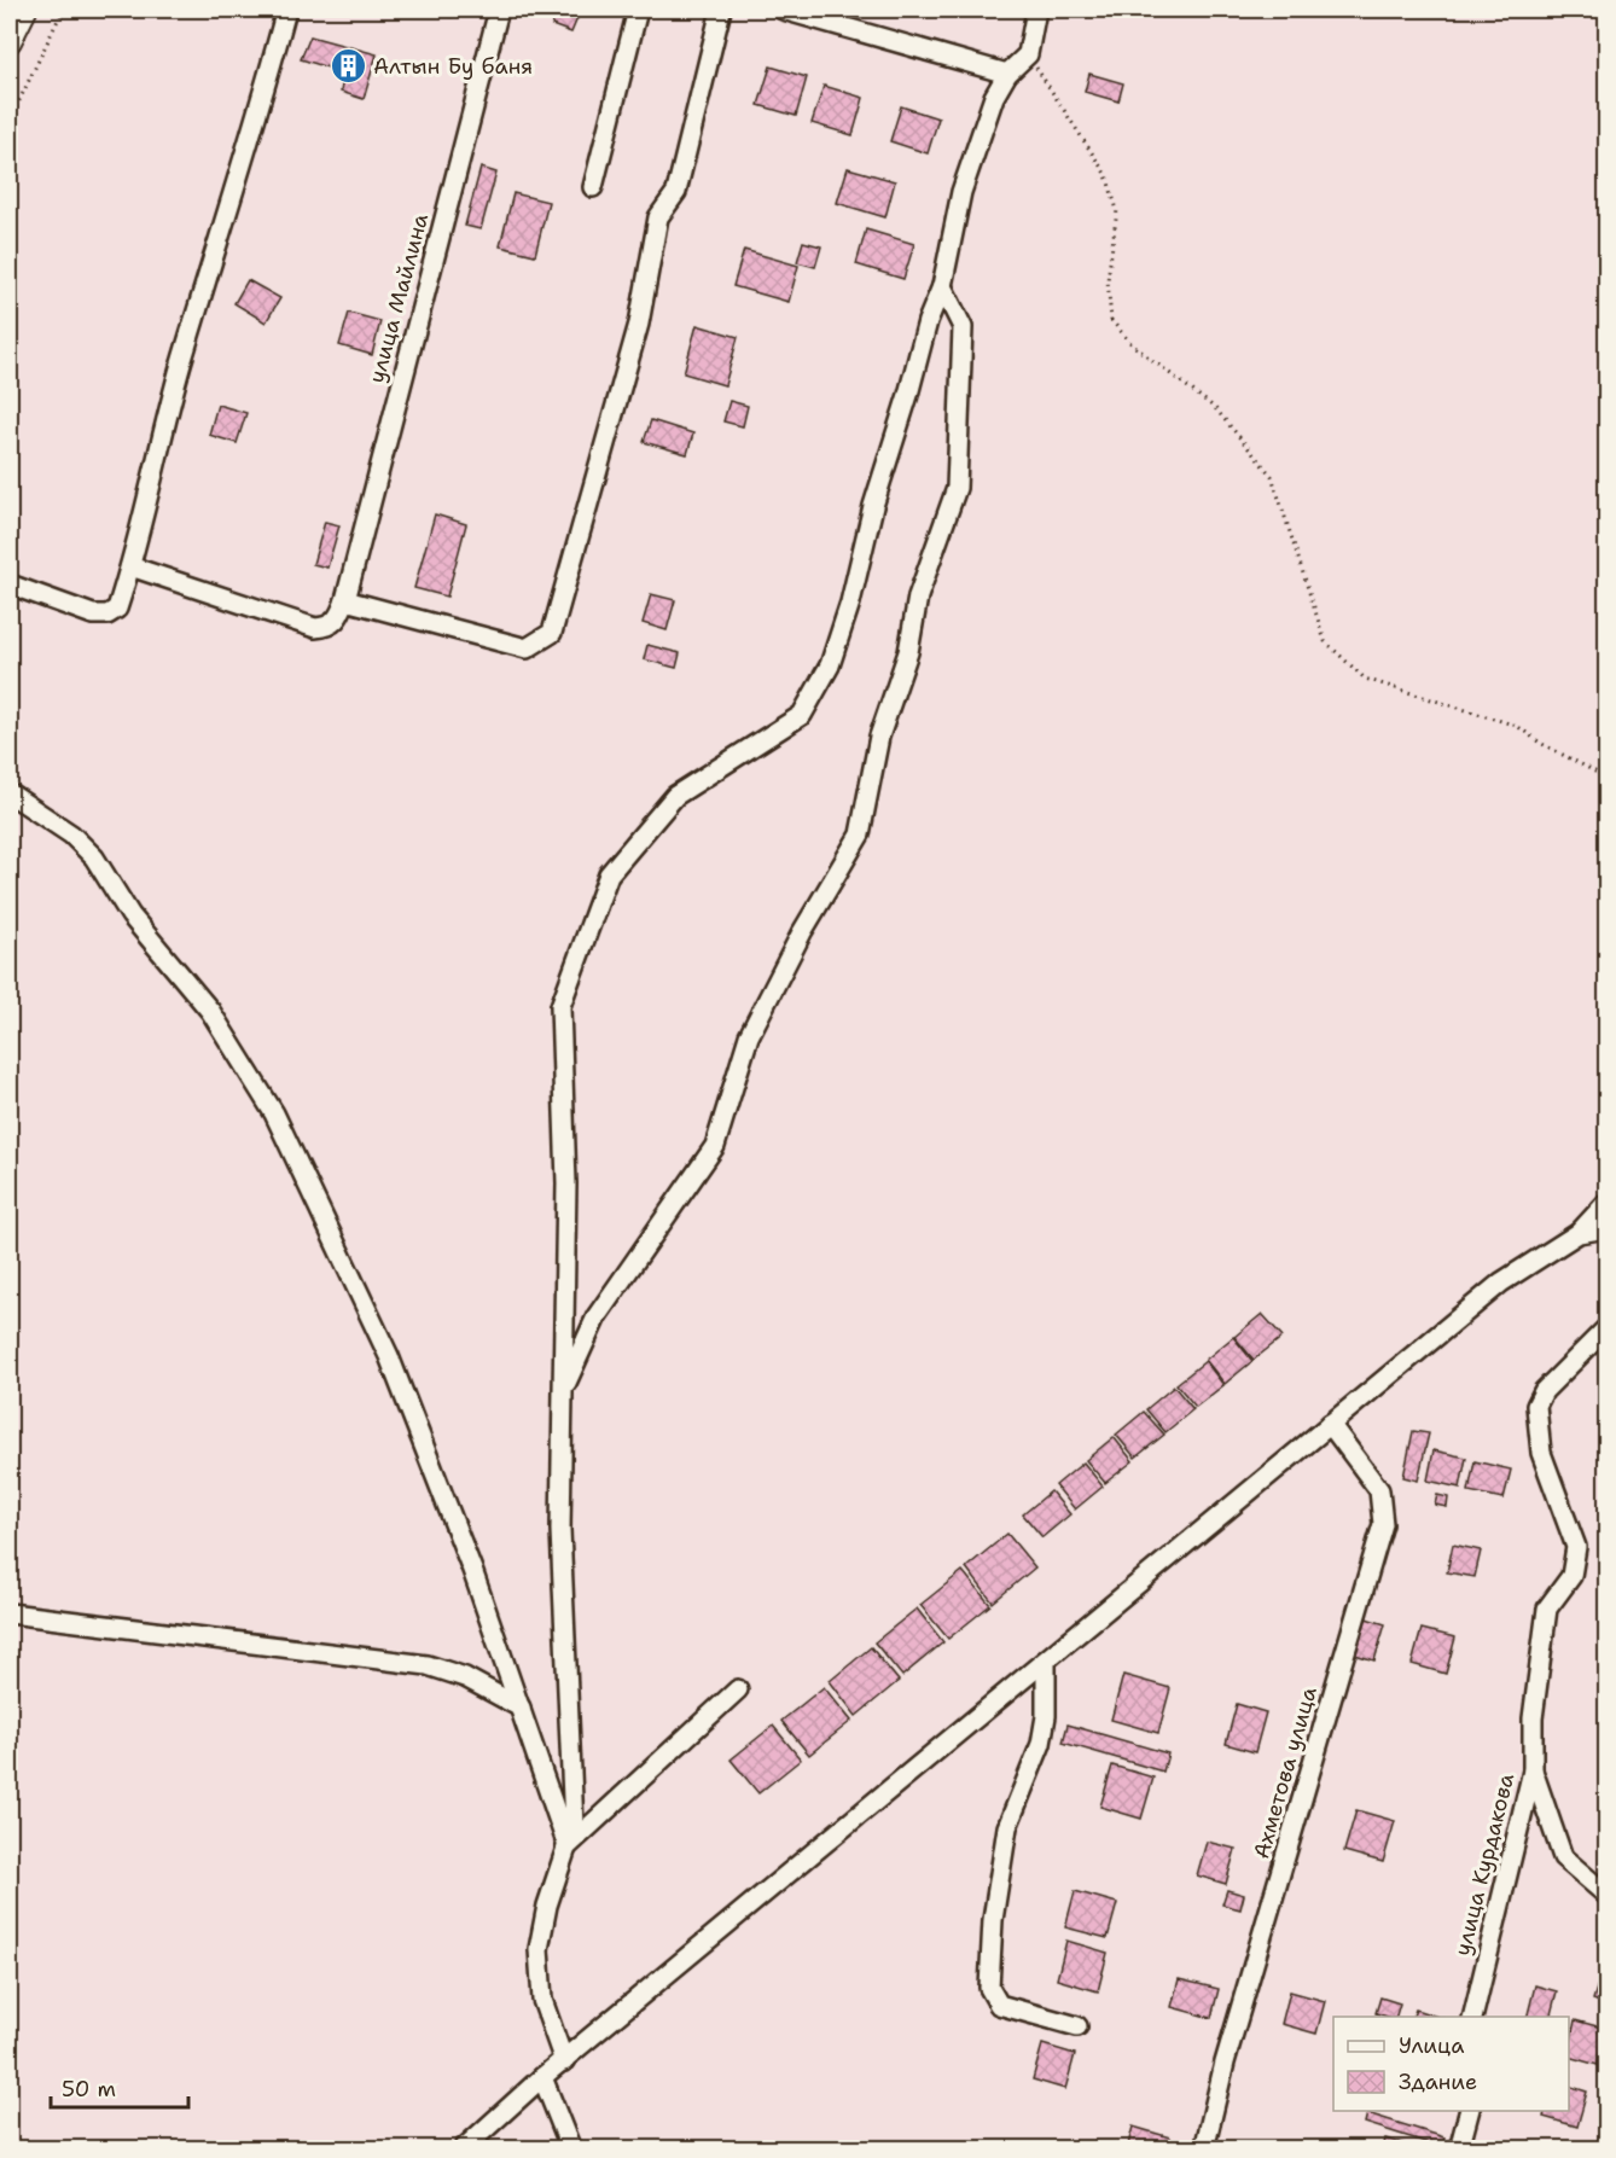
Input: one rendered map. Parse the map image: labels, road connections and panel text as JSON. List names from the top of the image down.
{
  "streets": {
    "street": ["улица Майлина", "Ахметова улица", "улица Курдакова"]
  },
  "places": {
    "building": ["Алтын Бу баня"]
  },
  "legend": ["Улица", "Здание"],
  "scale_bar": "50 m"
}
